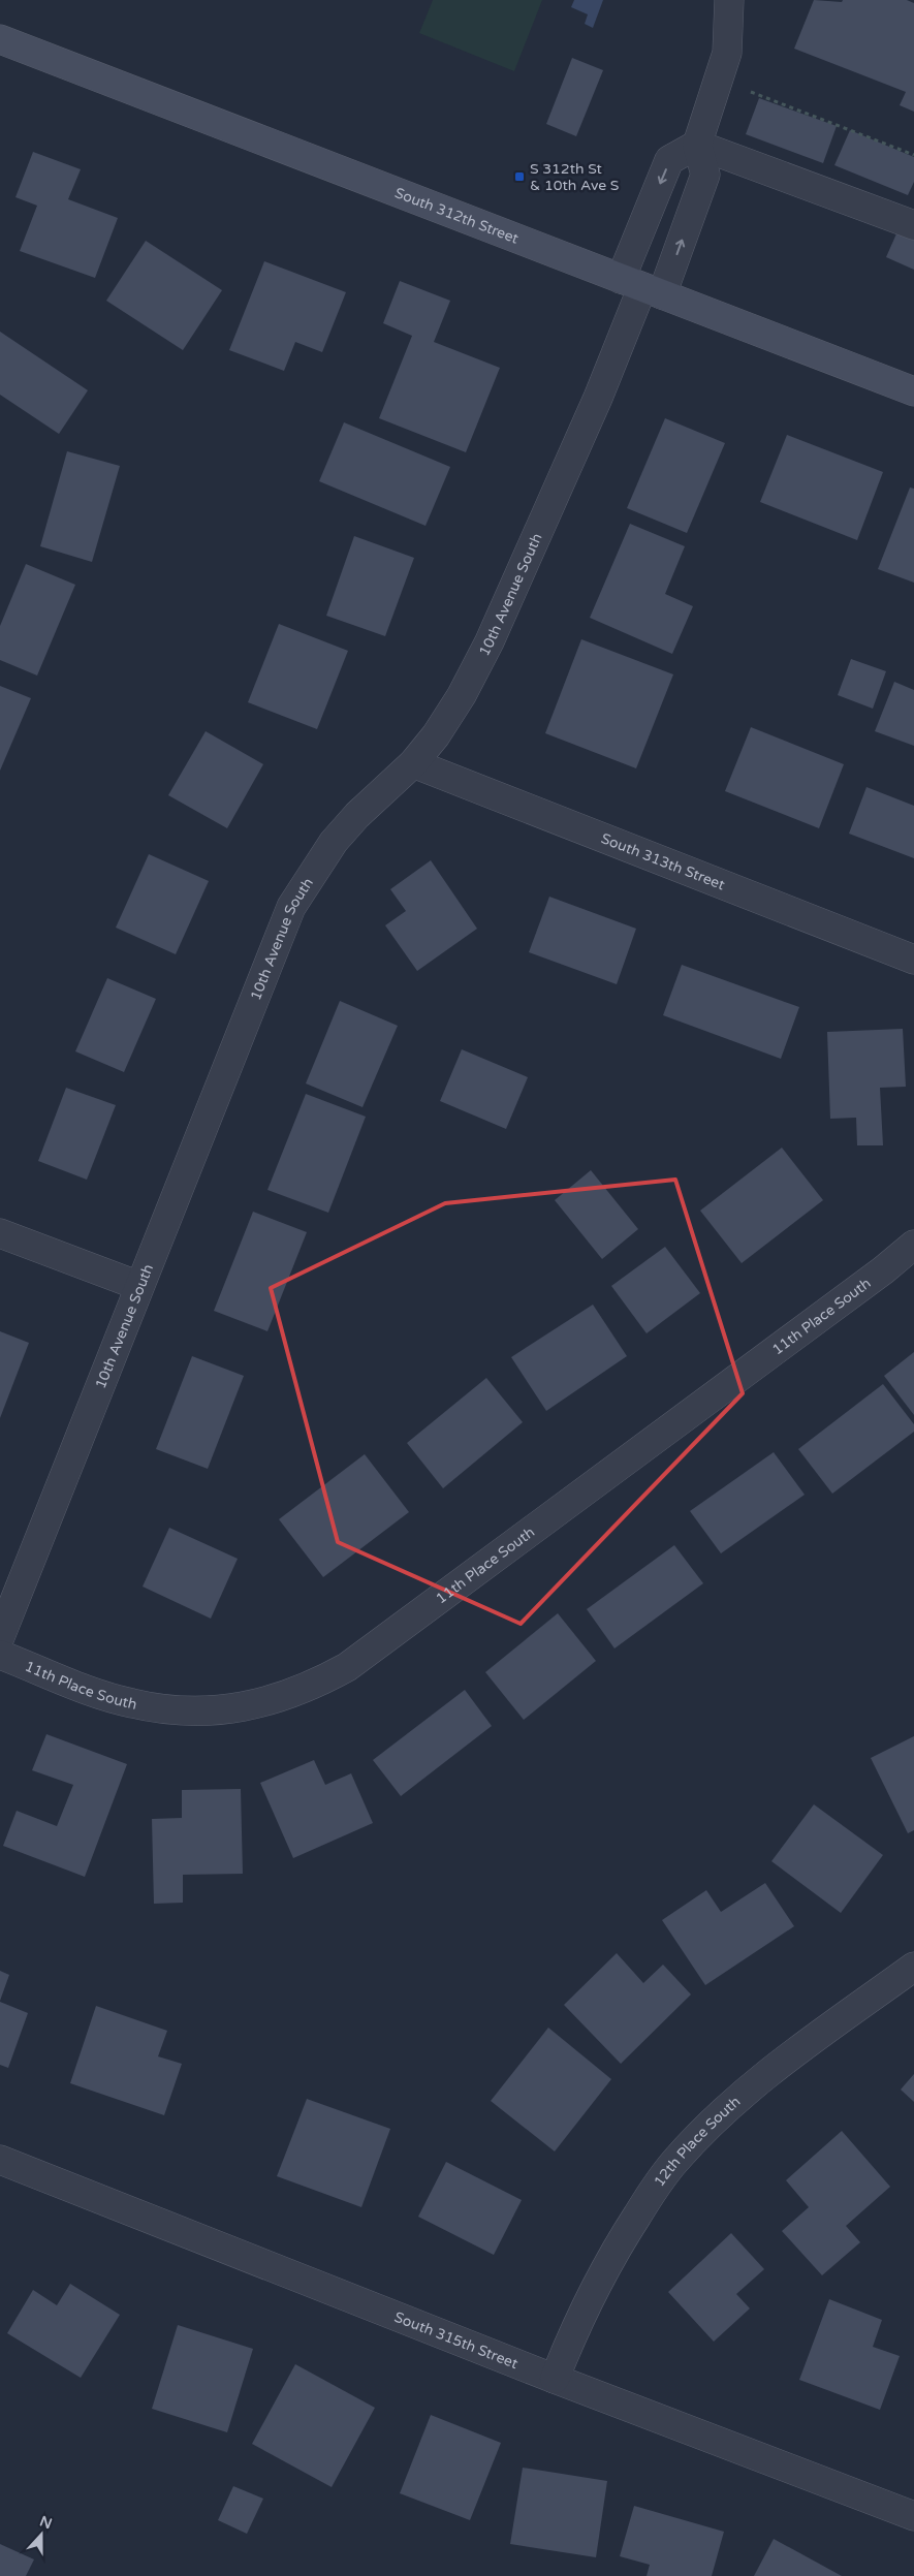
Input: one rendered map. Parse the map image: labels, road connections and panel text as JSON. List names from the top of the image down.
{
  "streets": {
    "street": [
      "South 312th Street",
      "10th Avenue South",
      "South 313th Street",
      "11th Place South",
      "12th Place South",
      "South 315th Street"
    ]
  },
  "crossings": [
    ["South 312th Street", "10th Avenue South"],
    ["10th Avenue South", "South 313th Street"],
    ["12th Place South", "South 315th Street"]
  ],
  "places": {
    "transit": ["S 312th St & 10th Ave S"]
  },
  "north": "top"
}
